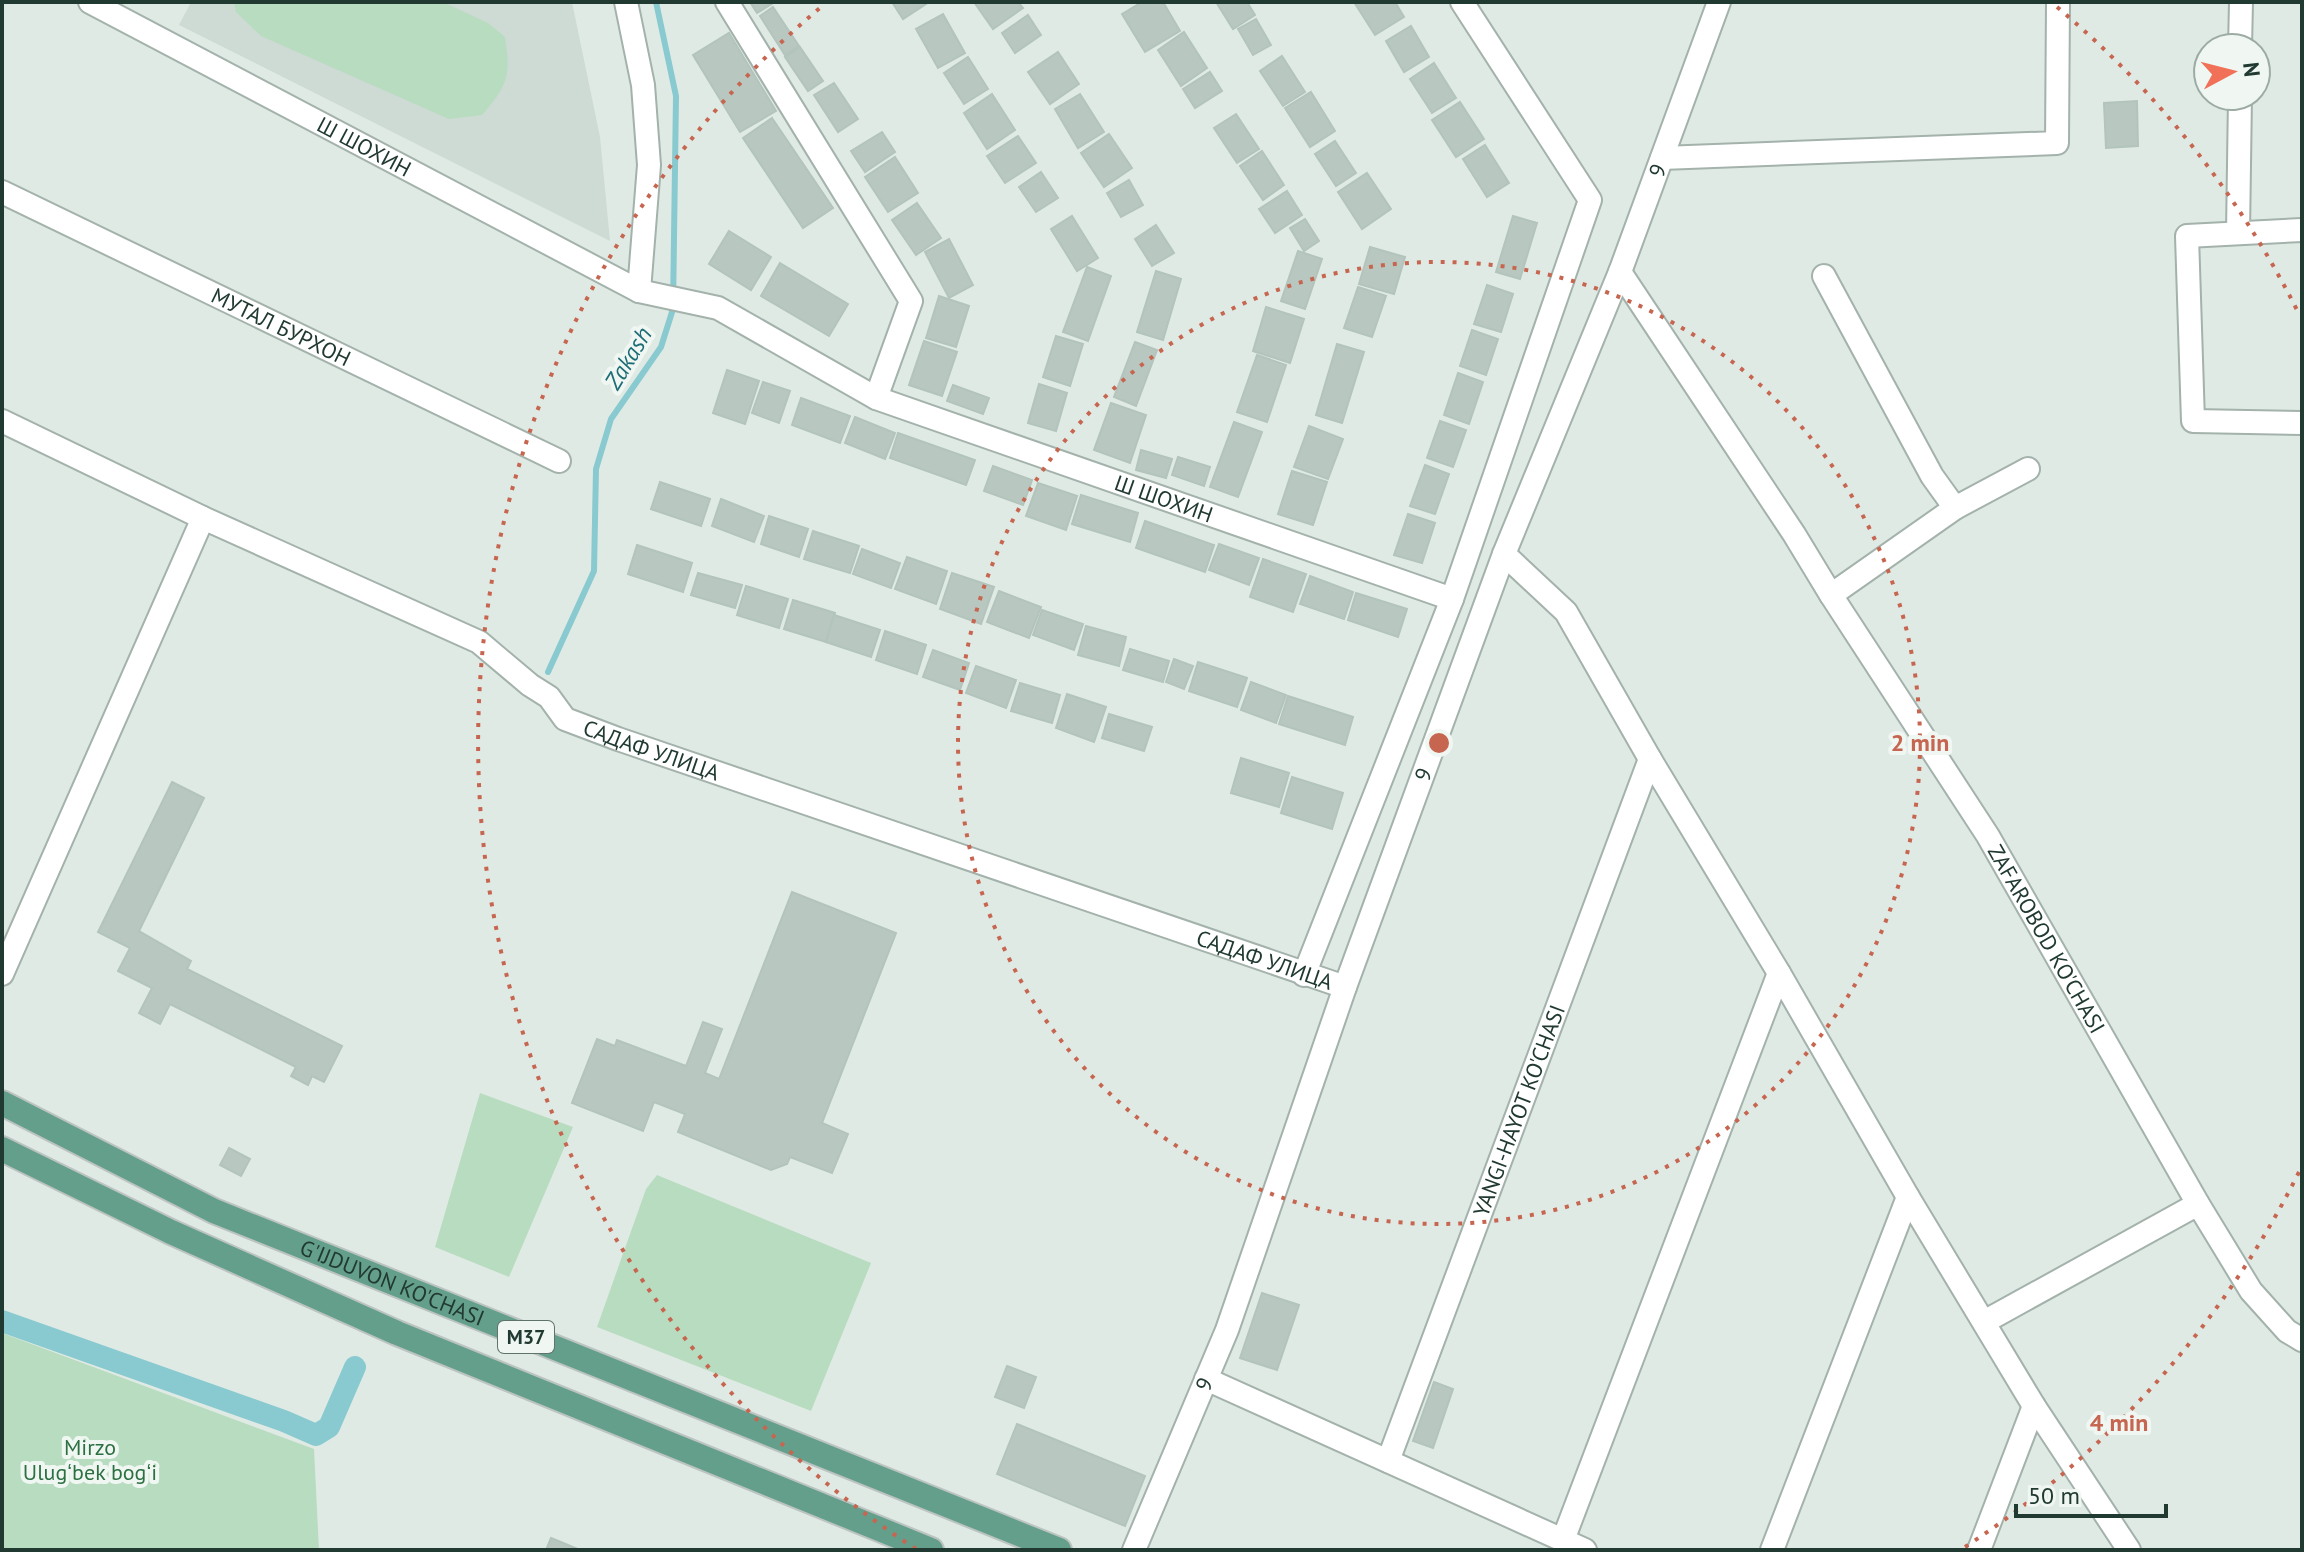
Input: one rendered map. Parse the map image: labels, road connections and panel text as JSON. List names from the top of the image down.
{
  "streets": {
    "main road": ["G'IJDUVON KO'CHASI", "M37"],
    "street": [
      "Ш ШОХИН",
      "9",
      "МУТАЛ БУРХОН",
      "САДАФ УЛИЦА",
      "ZAFAROBOD KO'CHASI",
      "YANGI-HAYOT KO'CHASI"
    ]
  },
  "crossings": [
    ["9", "САДАФ УЛИЦА"],
    ["9", "ZAFAROBOD KO'CHASI"]
  ],
  "water": ["Zakash"],
  "parks": ["Mirzo Ulugʻbek bogʻi"],
  "scale_bar": "50 m",
  "north": "right",
  "rings": ["2 min", "4 min"]
}
